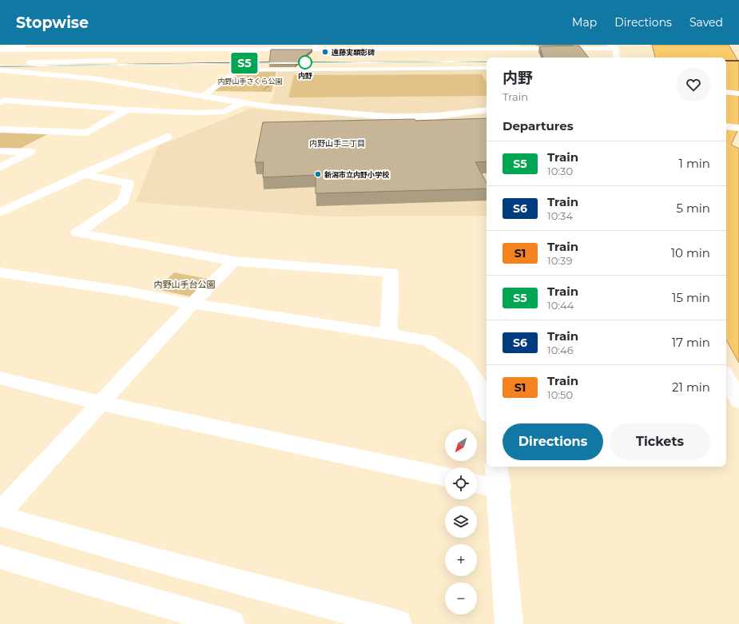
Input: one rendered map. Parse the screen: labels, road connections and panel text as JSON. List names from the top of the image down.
{
  "districts": ["内野山手二丁目"],
  "parks": ["内野山手さくら公園", "内野山手台公園"],
  "places": ["遠藤実顕彰碑", "内野", "新潟市立内野小学校"],
  "north": "bottom left",
  "page": {
    "header": "Stopwise",
    "nav": ["Map", "Directions", "Saved"],
    "on_map": "S5",
    "heading": [
      ["内野", "Train"],
      "Departures"
    ],
    "list": [
      {
        "mark": "S5",
        "name": "Train",
        "note": "10:30",
        "value": "1 min"
      },
      {
        "mark": "S6",
        "name": "Train",
        "note": "10:34",
        "value": "5 min"
      },
      {
        "mark": "S1",
        "name": "Train",
        "note": "10:39",
        "value": "10 min"
      },
      {
        "mark": "S5",
        "name": "Train",
        "note": "10:44",
        "value": "15 min"
      },
      {
        "mark": "S6",
        "name": "Train",
        "note": "10:46",
        "value": "17 min"
      },
      {
        "mark": "S1",
        "name": "Train",
        "note": "10:50",
        "value": "21 min"
      }
    ],
    "buttons": ["Directions", "Tickets"],
    "map_buttons": ["+", "−"]
  }
}
